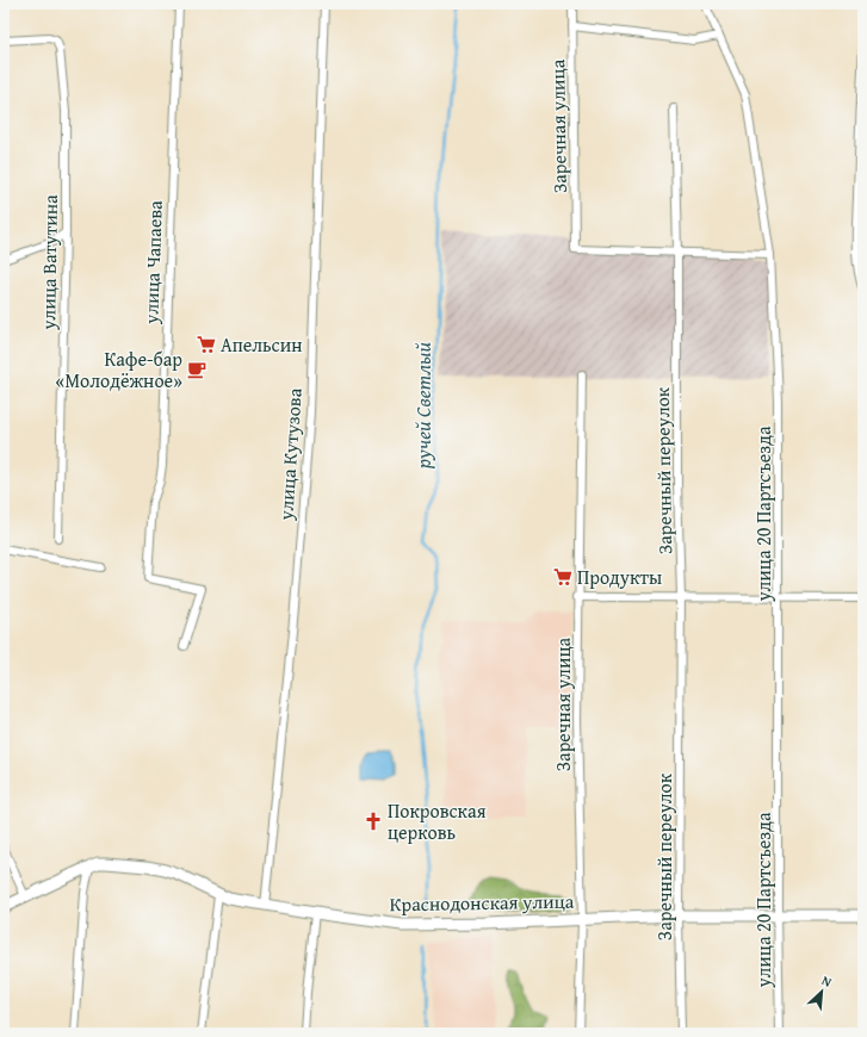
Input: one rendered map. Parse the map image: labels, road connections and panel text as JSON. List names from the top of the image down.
{
  "streets": {
    "street": [
      "Заречная улица",
      "улица Ватутина",
      "улица Чапаева",
      "улица Кутузова",
      "Заречный переулок",
      "улица 20 Партсъезда",
      "Краснодонская улица"
    ]
  },
  "crossings": [
    ["Заречная улица", "Заречный переулок"],
    ["Заречная улица", "Краснодонская улица"],
    ["улица Кутузова", "Краснодонская улица"],
    ["Заречный переулок", "Краснодонская улица"],
    ["улица 20 Партсъезда", "Краснодонская улица"]
  ],
  "water": ["ручей Светлый"],
  "places": {
    "supermarket": ["Апельсин", "Продукты"],
    "cafe": ["Кафе-бар «Молодёжное»"],
    "church": ["Покровская церковь"]
  },
  "north": "top right"
}
